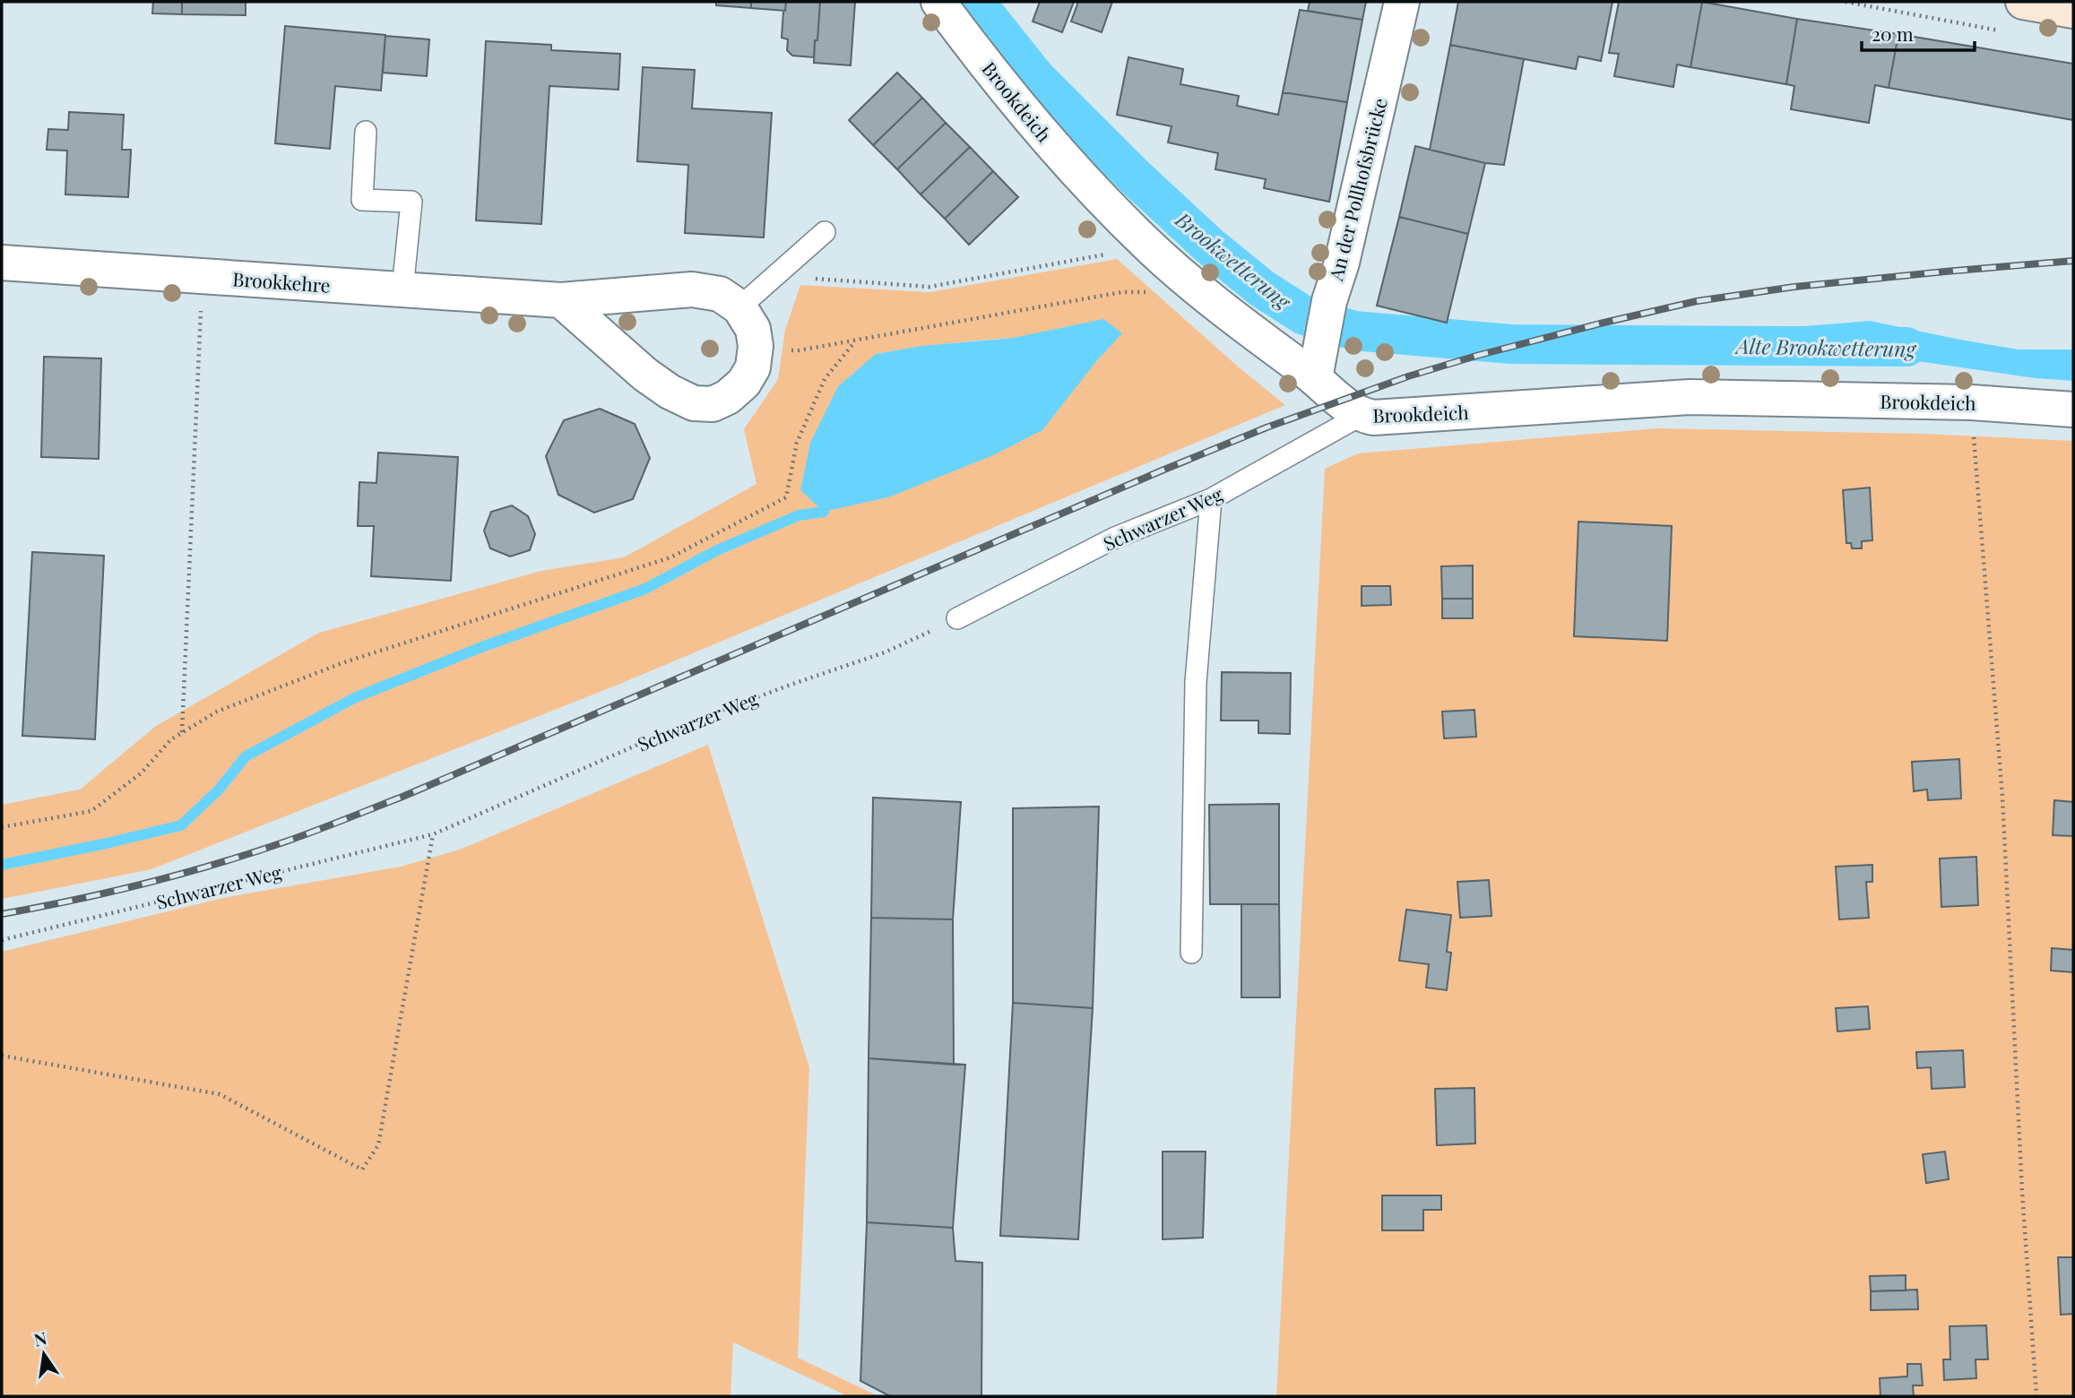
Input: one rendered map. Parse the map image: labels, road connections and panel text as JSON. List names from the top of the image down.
{
  "streets": {
    "street": ["Brookdeich", "An der Pollhofsbrücke", "Brookkehre"],
    "lane": ["Schwarzer Weg"]
  },
  "crossings": [
    ["Brookdeich", "An der Pollhofsbrücke"],
    ["Brookdeich", "Schwarzer Weg"]
  ],
  "water": ["Brookwetterung", "Alte Brookwetterung"],
  "scale_bar": "20 m",
  "north": "top"
}
